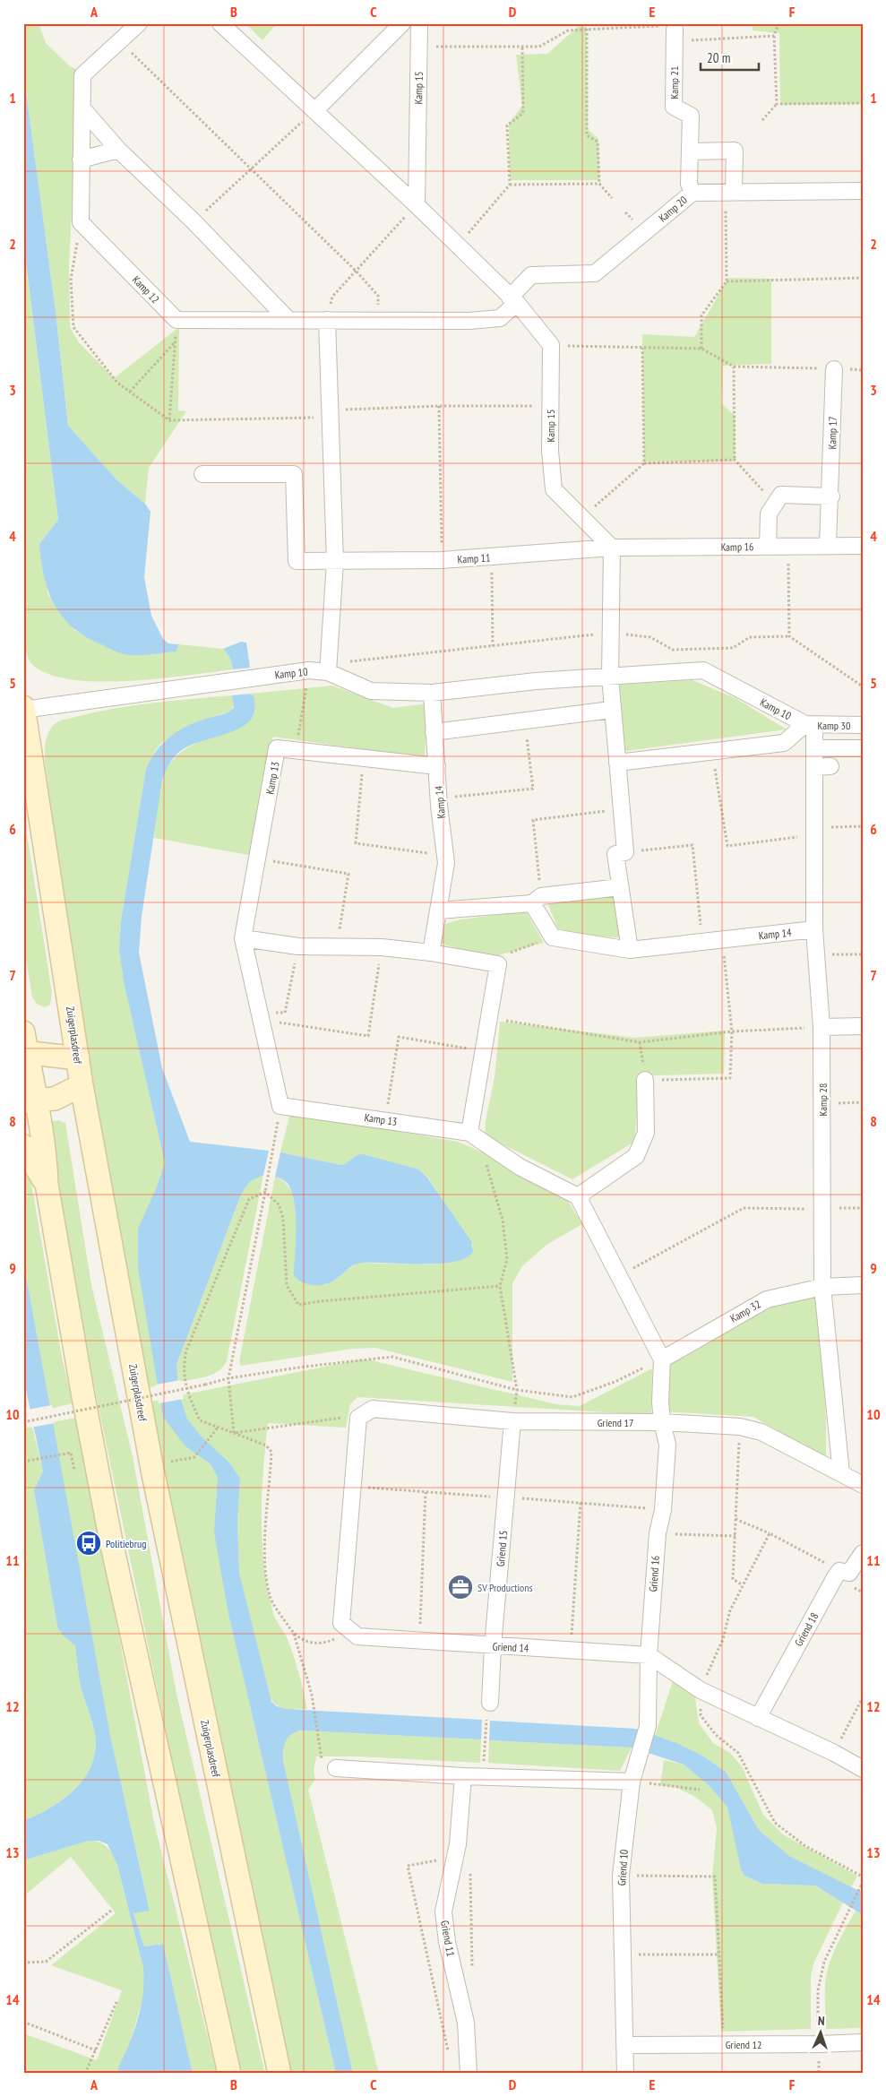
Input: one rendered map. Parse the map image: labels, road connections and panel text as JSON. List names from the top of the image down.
{
  "streets": {
    "main road": ["Zuigerplasdreef"],
    "street": [
      "Kamp 21",
      "Kamp 15",
      "Kamp 20",
      "Kamp 12",
      "Kamp 17",
      "Kamp 16",
      "Kamp 11",
      "Kamp 10",
      "Kamp 30",
      "Kamp 13",
      "Kamp 14",
      "Kamp 28",
      "Kamp 32",
      "Griend 17",
      "Griend 15",
      "Griend 16",
      "Griend 18",
      "Griend 14",
      "Griend 10",
      "Griend 11",
      "Griend 12"
    ]
  },
  "crossings": [
    ["Kamp 21", "Kamp 20"],
    ["Kamp 15", "Kamp 16"],
    ["Kamp 15", "Kamp 11"],
    ["Kamp 17", "Kamp 16"],
    ["Kamp 16", "Kamp 11"],
    ["Kamp 10", "Kamp 30"],
    ["Kamp 10", "Kamp 14"],
    ["Kamp 10", "Zuigerplasdreef"],
    ["Kamp 10", "Kamp 28"],
    ["Kamp 30", "Kamp 28"],
    ["Kamp 13", "Kamp 14"],
    ["Kamp 14", "Kamp 28"],
    ["Kamp 28", "Kamp 32"],
    ["Kamp 28", "Griend 17"],
    ["Griend 17", "Griend 15"],
    ["Griend 17", "Griend 16"],
    ["Griend 15", "Griend 14"],
    ["Griend 16", "Griend 14"],
    ["Griend 16", "Griend 10"],
    ["Griend 10", "Griend 12"]
  ],
  "places": {
    "bus stop": ["Politiebrug"],
    "office": ["SV Productions"]
  },
  "scale_bar": "20 m",
  "north": "top",
  "grid": {
    "columns": [
      "A",
      "B",
      "C",
      "D",
      "E",
      "F"
    ],
    "rows": [
      "1",
      "2",
      "3",
      "4",
      "5",
      "6",
      "7",
      "8",
      "9",
      "10",
      "11",
      "12",
      "13",
      "14"
    ]
  }
}
